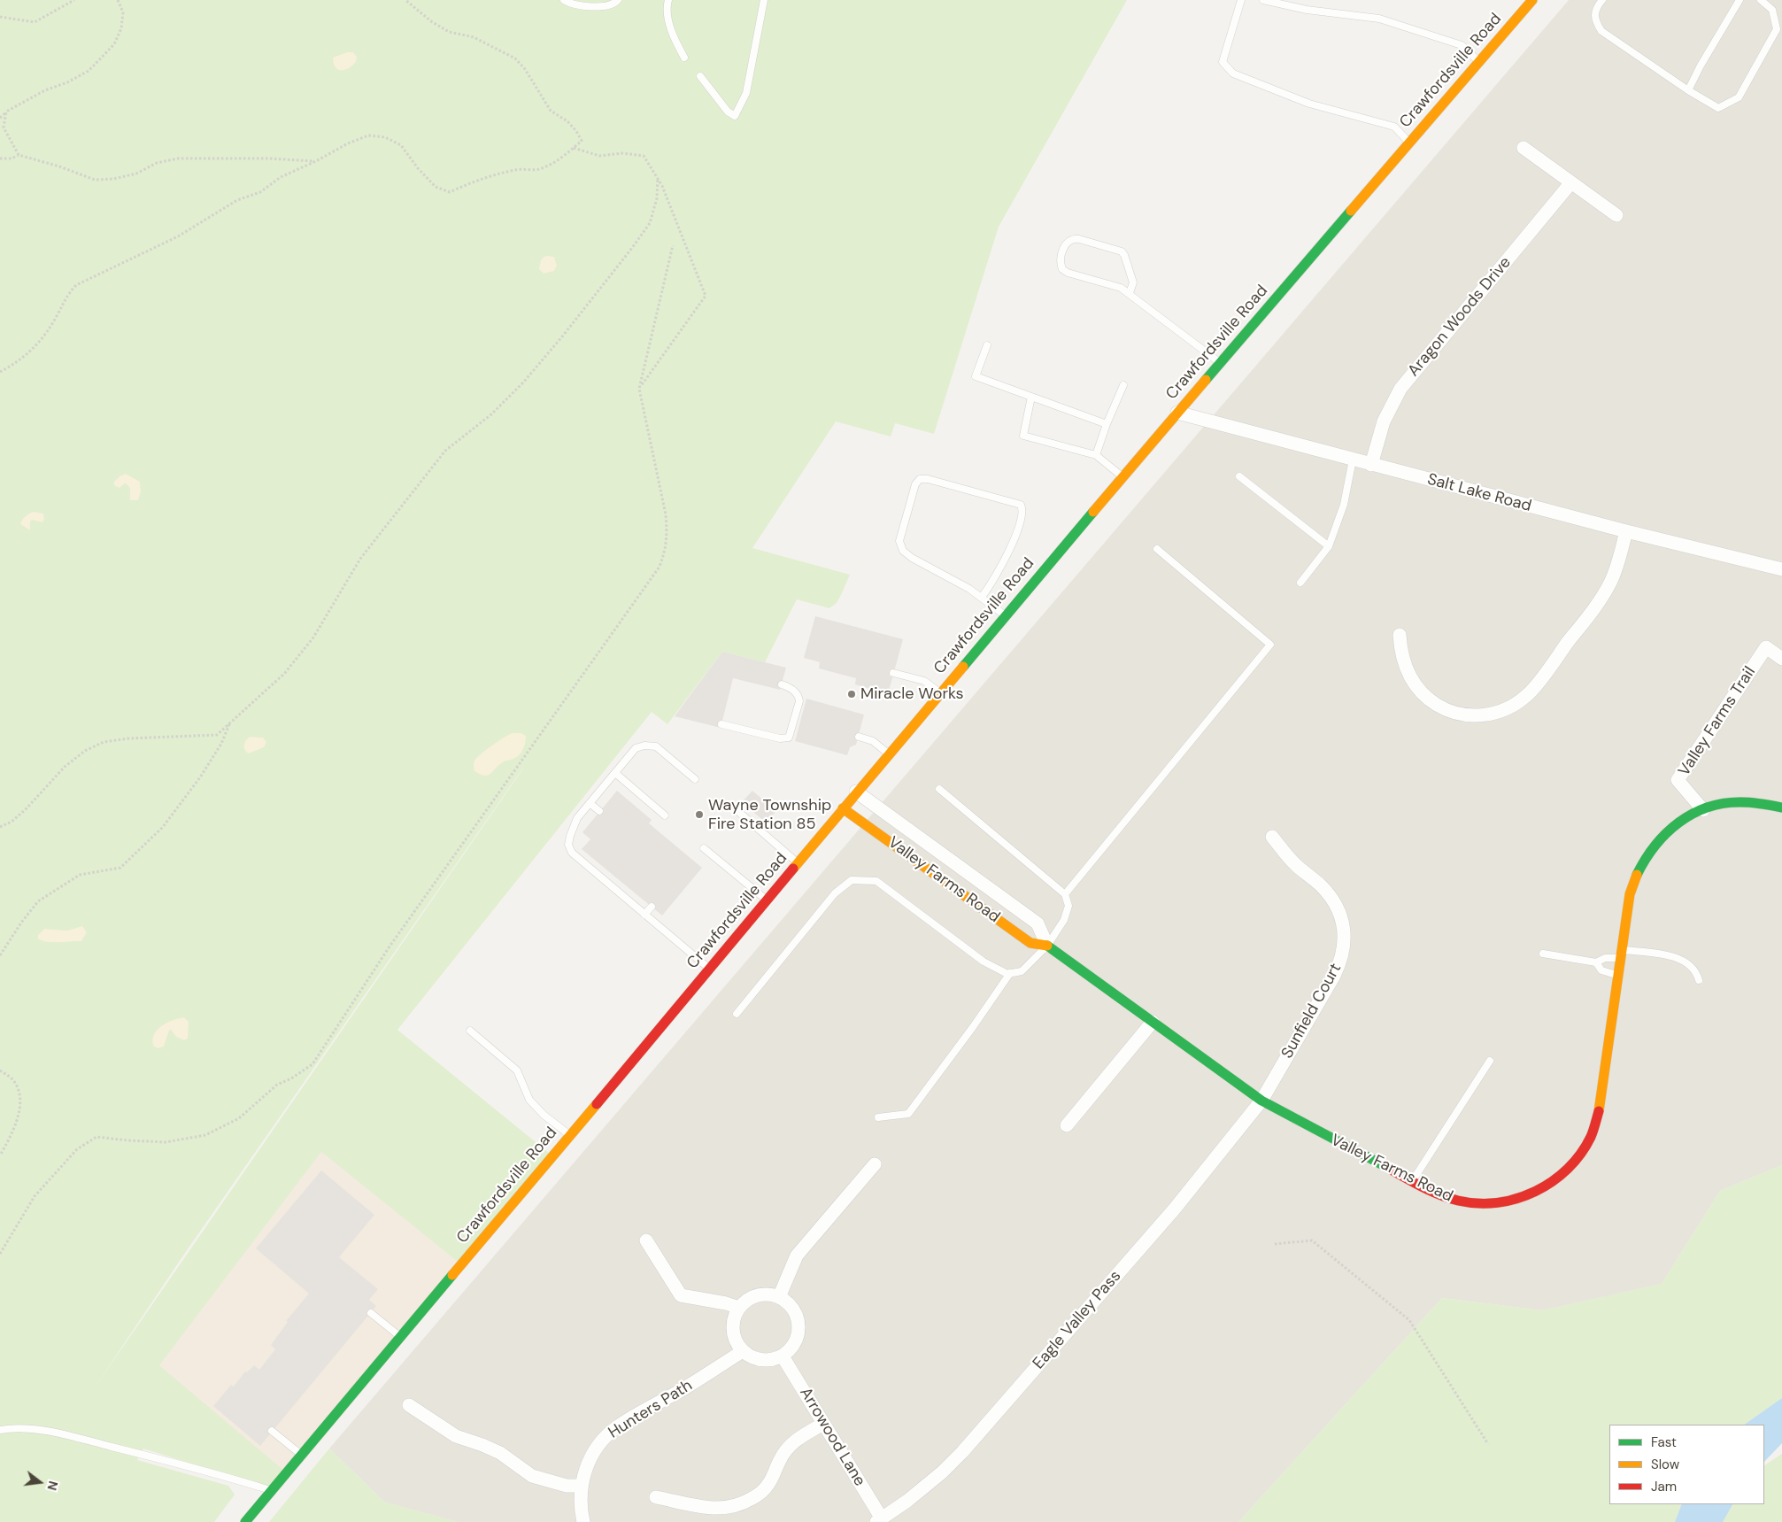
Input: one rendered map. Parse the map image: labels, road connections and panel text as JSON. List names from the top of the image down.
{
  "streets": {
    "main road": ["Crawfordsville Road", "Valley Farms Road"],
    "street": [
      "Aragon Woods Drive",
      "Salt Lake Road",
      "Valley Farms Trail",
      "Sunfield Court",
      "Eagle Valley Pass",
      "Hunters Path",
      "Arrowood Lane"
    ]
  },
  "crossings": [
    ["Crawfordsville Road", "Salt Lake Road"],
    ["Crawfordsville Road", "Valley Farms Road"],
    ["Aragon Woods Drive", "Salt Lake Road"],
    ["Valley Farms Trail", "Valley Farms Road"],
    ["Valley Farms Road", "Sunfield Court"],
    ["Valley Farms Road", "Eagle Valley Pass"],
    ["Sunfield Court", "Eagle Valley Pass"],
    ["Eagle Valley Pass", "Arrowood Lane"],
    ["Hunters Path", "Arrowood Lane"]
  ],
  "places": ["Miracle Works", "Wayne Township Fire Station 85"],
  "legend": ["Fast", "Slow", "Jam"],
  "north": "right"
}
